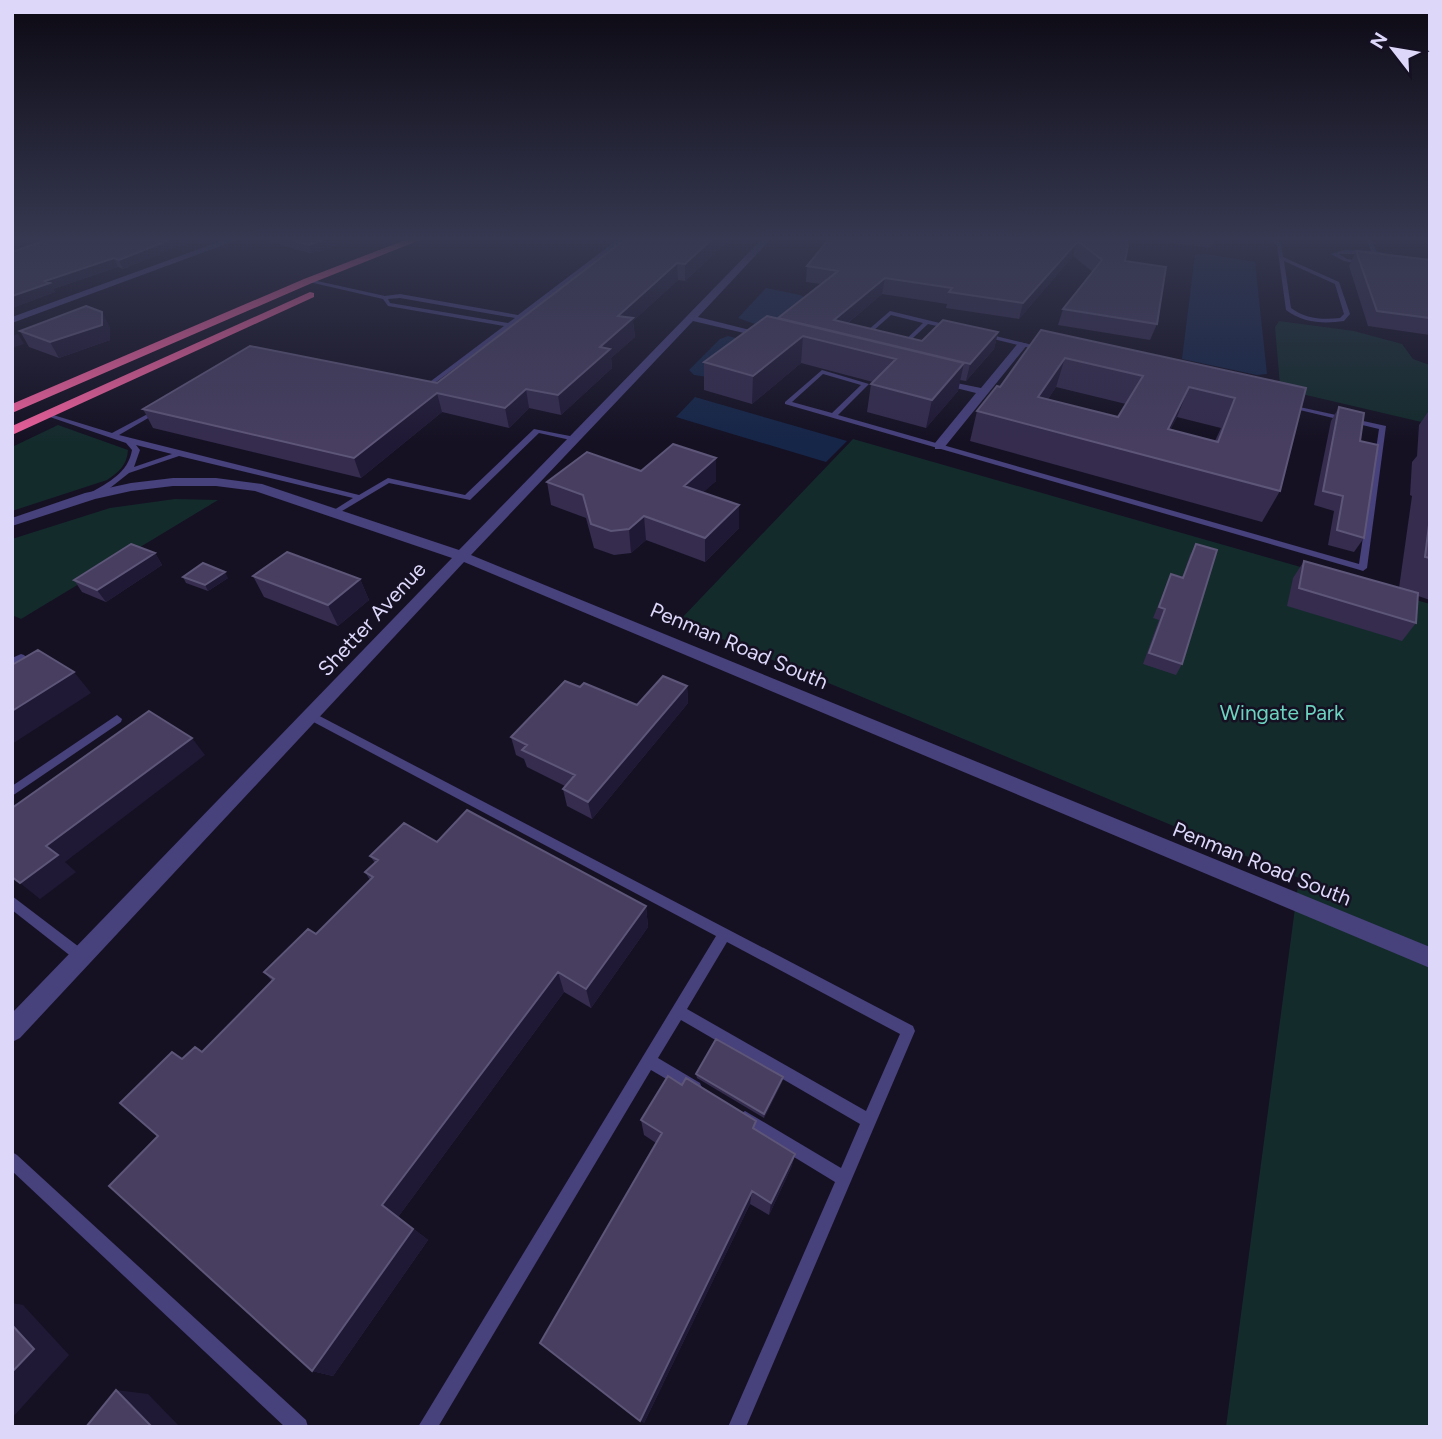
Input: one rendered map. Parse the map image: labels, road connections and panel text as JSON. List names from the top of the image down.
{
  "streets": {
    "street": ["Shetter Avenue", "Penman Road South"]
  },
  "crossings": [
    ["Shetter Avenue", "Penman Road South"]
  ],
  "parks": ["Wingate Park"],
  "north": "top left"
}
